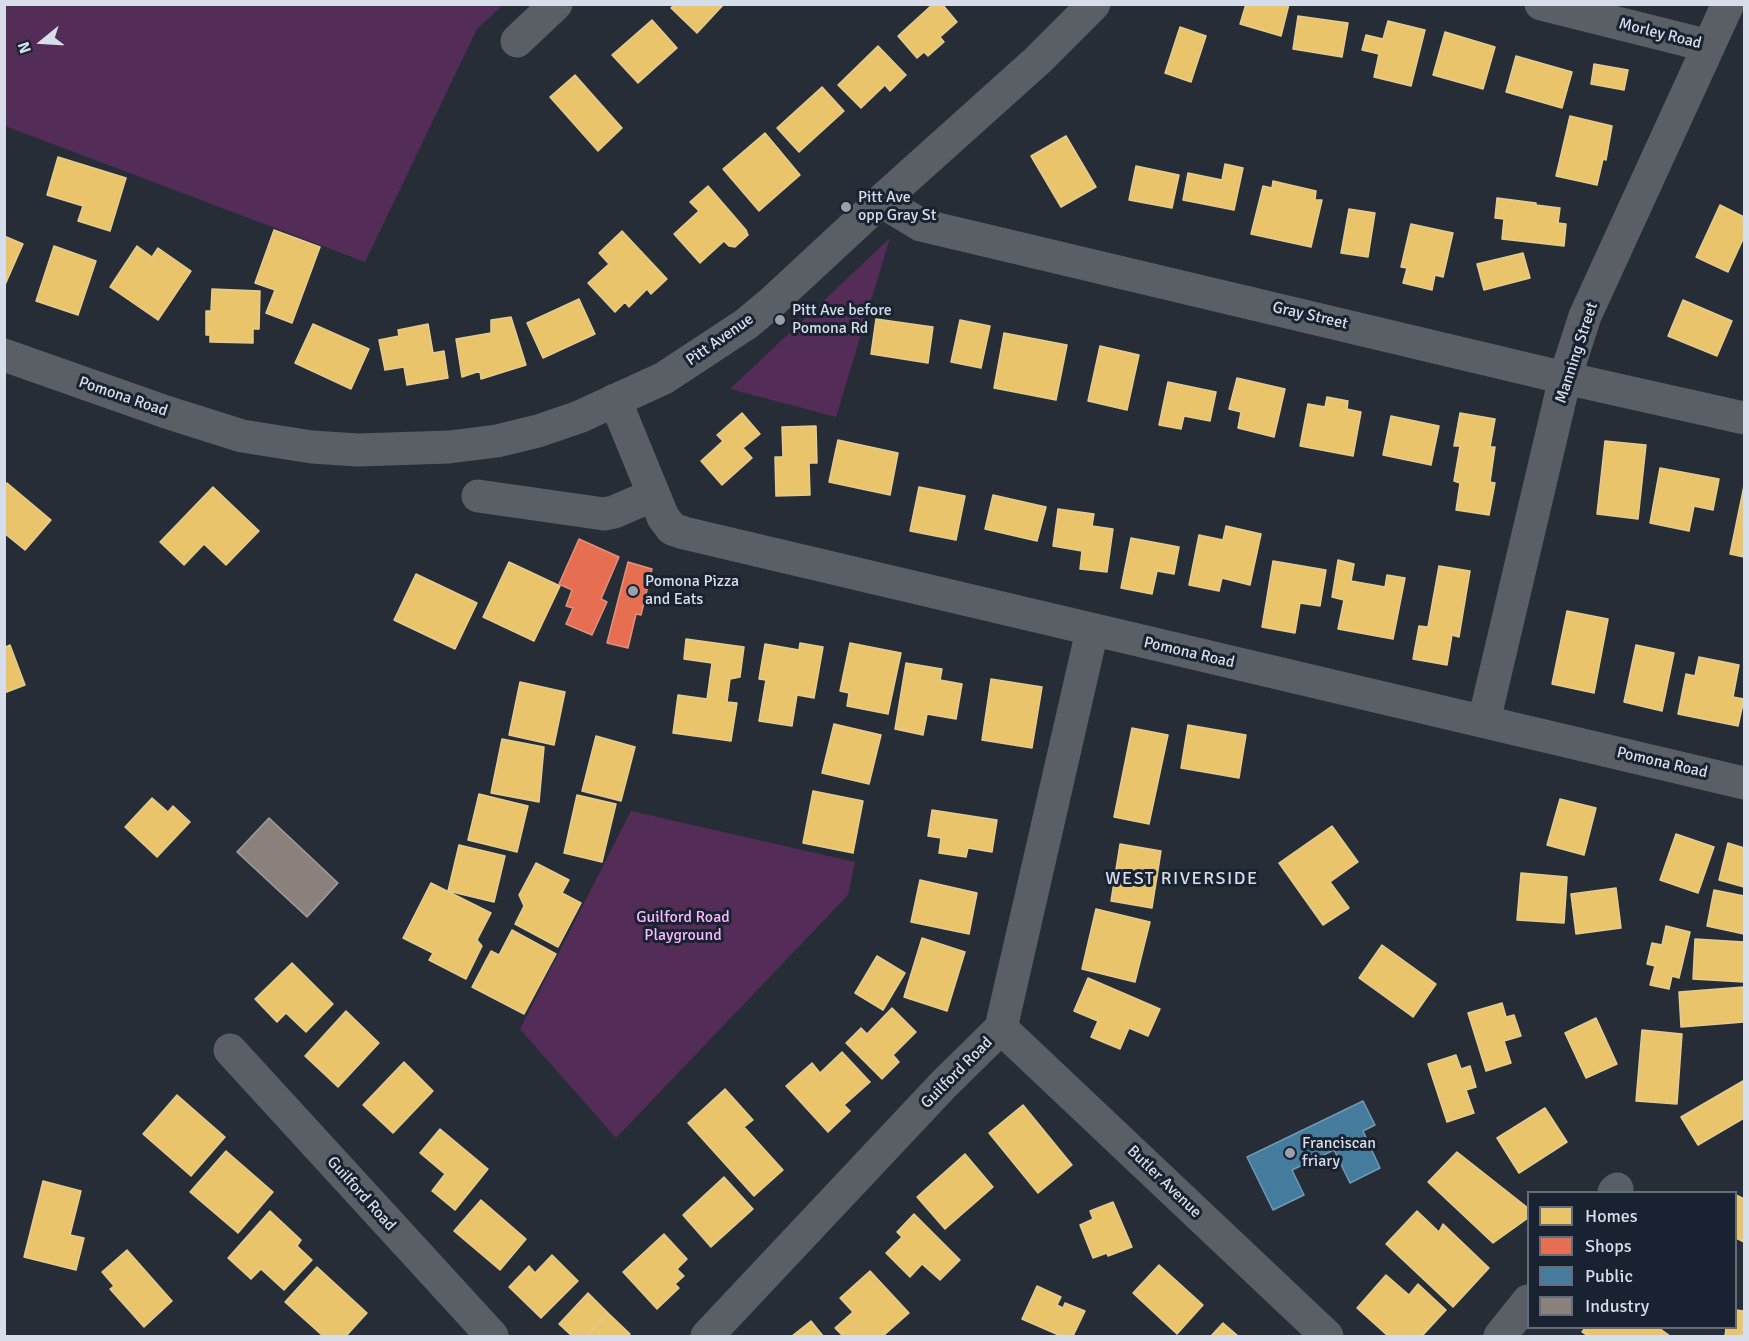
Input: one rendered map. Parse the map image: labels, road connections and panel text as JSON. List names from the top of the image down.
{
  "streets": {
    "street": [
      "Morley Road",
      "Gray Street",
      "Pitt Avenue",
      "Manning Street",
      "Pomona Road",
      "Guilford Road",
      "Butler Avenue"
    ]
  },
  "crossings": [
    ["Morley Road", "Manning Street"],
    ["Gray Street", "Pitt Avenue"],
    ["Gray Street", "Manning Street"],
    ["Pitt Avenue", "Pomona Road"],
    ["Manning Street", "Pomona Road"],
    ["Pomona Road", "Guilford Road"],
    ["Guilford Road", "Butler Avenue"]
  ],
  "districts": ["WEST RIVERSIDE"],
  "parks": ["Guilford Road Playground"],
  "places": [
    "Pitt Ave opp Gray St",
    "Pitt Ave before Pomona Rd",
    "Pomona Pizza and Eats",
    "Franciscan friary"
  ],
  "legend": [
    "Homes",
    "Shops",
    "Public",
    "Industry"
  ],
  "north": "left"
}
